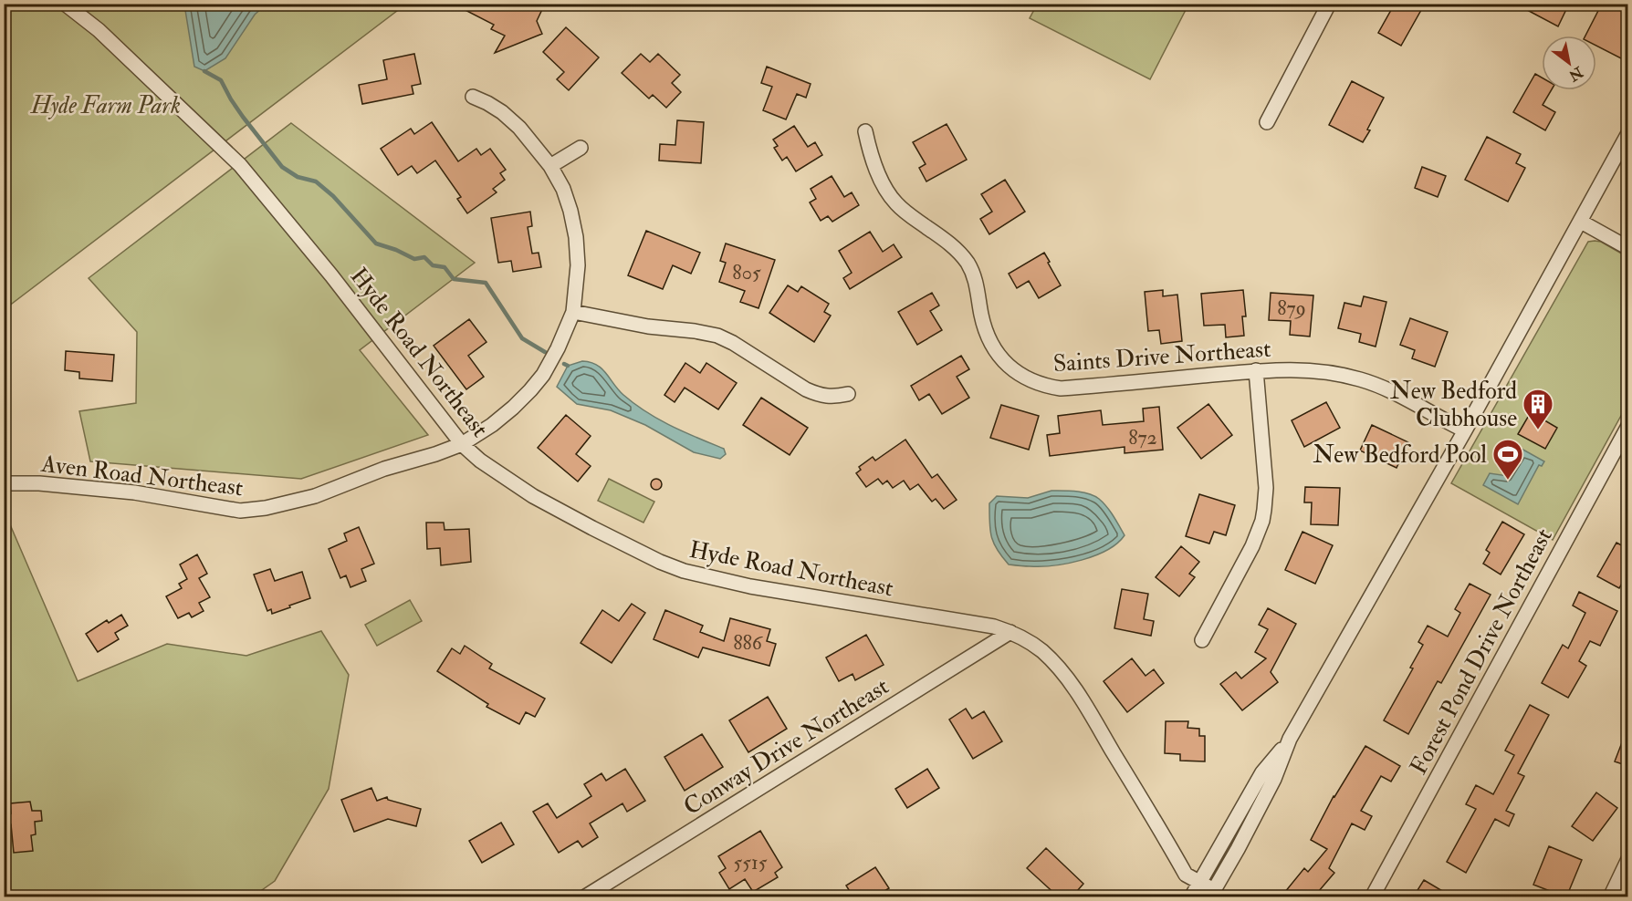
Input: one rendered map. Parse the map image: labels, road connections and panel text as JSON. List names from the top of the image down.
{
  "streets": {
    "street": [
      "Hyde Road Northeast",
      "Saints Drive Northeast",
      "Aven Road Northeast",
      "Forest Pond Drive Northeast",
      "Conway Drive Northeast"
    ]
  },
  "crossings": [
    ["Hyde Road Northeast", "Aven Road Northeast"],
    ["Hyde Road Northeast", "Conway Drive Northeast"]
  ],
  "parks": ["Hyde Farm Park"],
  "places": {
    "building": ["New Bedford Clubhouse"],
    "sports": ["New Bedford Pool"]
  },
  "house_numbers": [
    "805",
    "879",
    "872",
    "886",
    "5515"
  ],
  "north": "bottom right"
}
